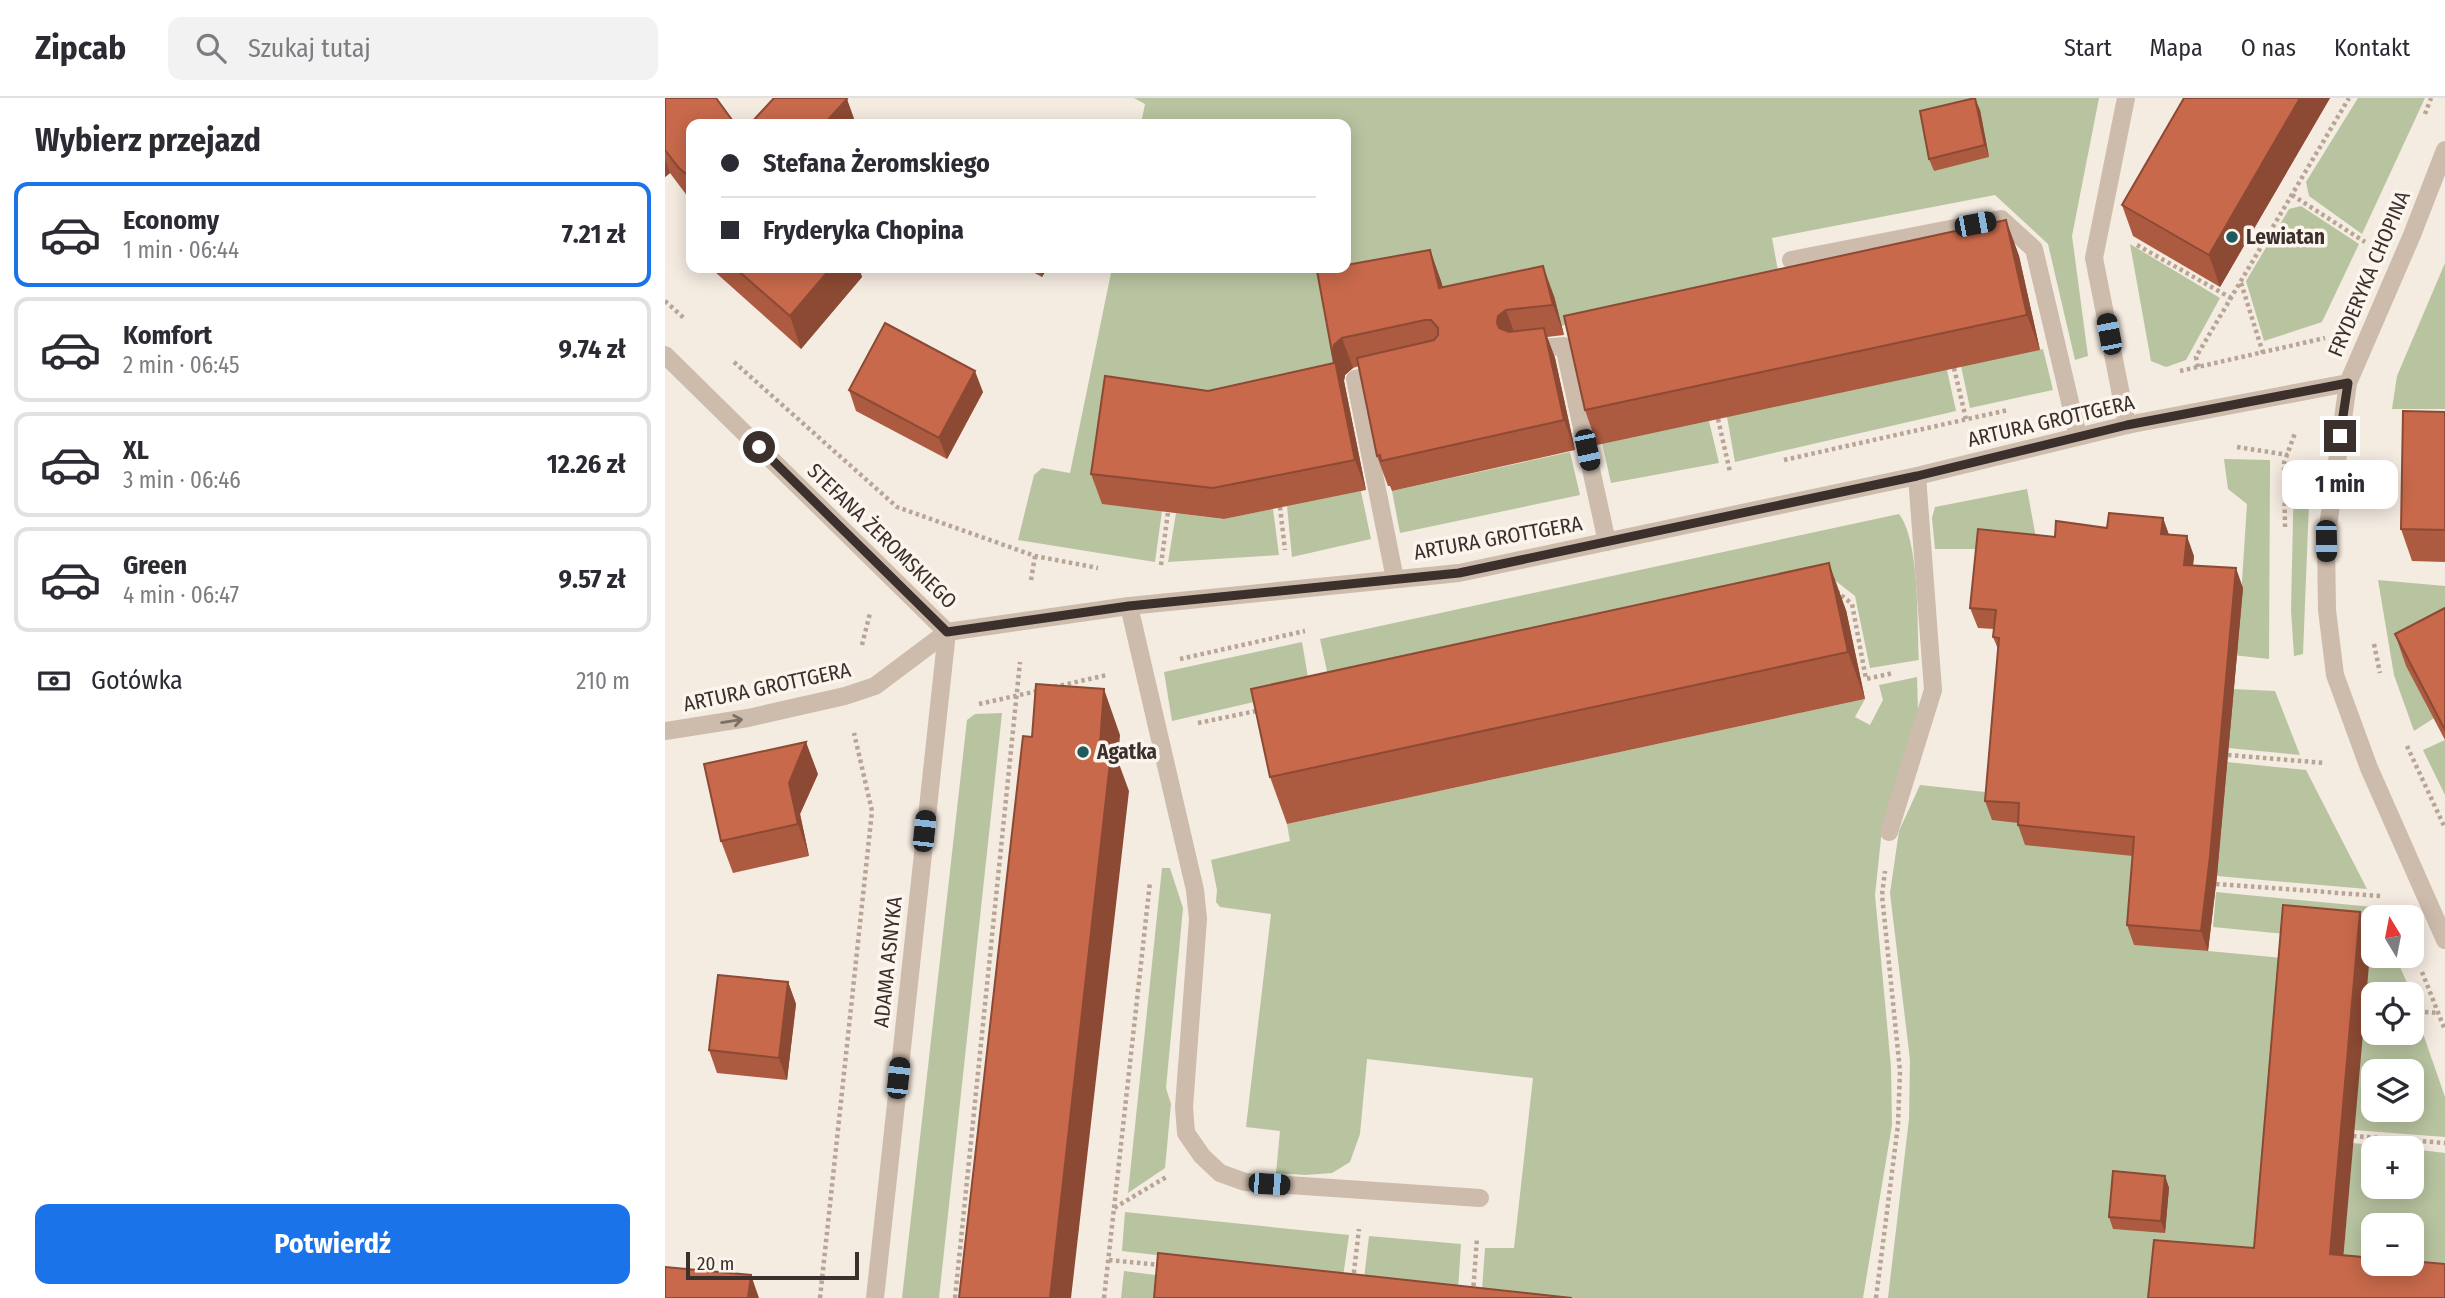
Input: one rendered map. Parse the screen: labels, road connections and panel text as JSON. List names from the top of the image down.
{
  "streets": {
    "street": [
      "FRYDERYKA CHOPINA",
      "ARTURA GROTTGERA",
      "STEFANA ŻEROMSKIEGO",
      "ADAMA ASNYKA"
    ]
  },
  "crossings": [
    ["FRYDERYKA CHOPINA", "ARTURA GROTTGERA"],
    ["ARTURA GROTTGERA", "STEFANA ŻEROMSKIEGO"],
    ["ARTURA GROTTGERA", "ADAMA ASNYKA"],
    ["STEFANA ŻEROMSKIEGO", "ADAMA ASNYKA"]
  ],
  "places": ["Lewiatan", "Agatka"],
  "scale_bar": "20 m",
  "north": "top",
  "page": {
    "header": "Zipcab",
    "search": "Szukaj tutaj",
    "nav": [
      "Start",
      "Mapa",
      "O nas",
      "Kontakt"
    ],
    "heading": "Wybierz przejazd",
    "banner": ["Stefana Żeromskiego", "Fryderyka Chopina"],
    "list": [
      {
        "name": "Economy",
        "note": "1 min · 06:44",
        "value": "7.21 zł"
      },
      {
        "name": "Komfort",
        "note": "2 min · 06:45",
        "value": "9.74 zł"
      },
      {
        "name": "XL",
        "note": "3 min · 06:46",
        "value": "12.26 zł"
      },
      {
        "name": "Green",
        "note": "4 min · 06:47",
        "value": "9.57 zł"
      }
    ],
    "bubble": "1 min",
    "pay": ["Gotówka", "210 m"],
    "map_buttons": ["+", "−"],
    "buttons": "Potwierdź",
    "scale": "20 m"
  }
}
